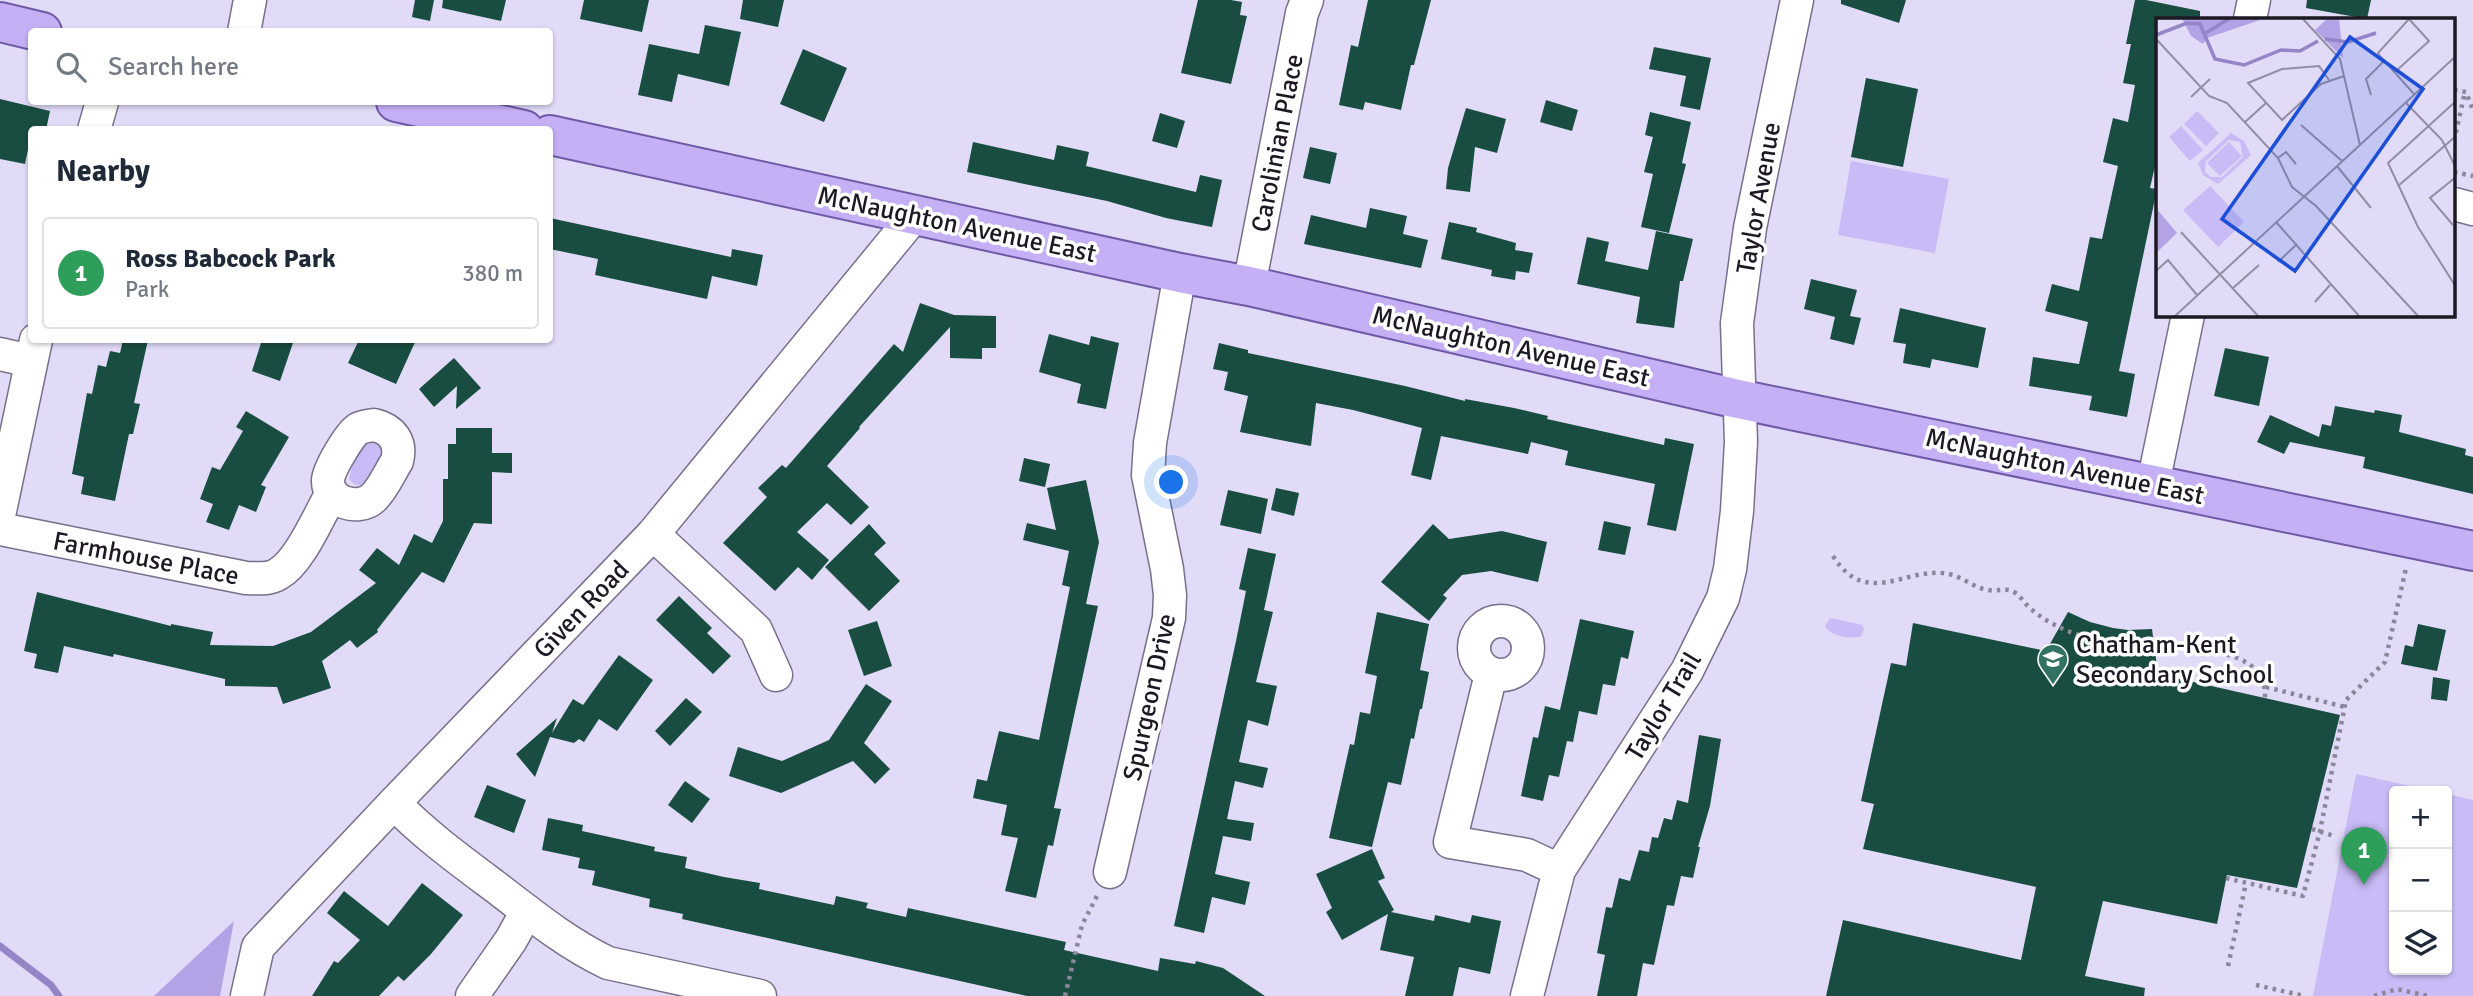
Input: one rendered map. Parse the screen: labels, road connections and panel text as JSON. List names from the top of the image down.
{
  "streets": {
    "main road": ["McNaughton Avenue East"],
    "street": [
      "Carolinian Place",
      "Taylor Avenue",
      "Farmhouse Place",
      "Given Road",
      "Spurgeon Drive",
      "Taylor Trail"
    ]
  },
  "crossings": [
    ["Carolinian Place", "McNaughton Avenue East"],
    ["Taylor Avenue", "McNaughton Avenue East"],
    ["Taylor Avenue", "Taylor Trail"],
    ["McNaughton Avenue East", "Given Road"],
    ["McNaughton Avenue East", "Spurgeon Drive"],
    ["McNaughton Avenue East", "Taylor Trail"]
  ],
  "places": {
    "school or university": ["Chatham-Kent Secondary School"]
  },
  "page": {
    "search": "Search here",
    "heading": "Nearby",
    "list": [
      {
        "mark": "1",
        "name": "Ross Babcock Park",
        "note": "Park",
        "value": "380 m"
      }
    ],
    "map_buttons": ["+", "−"],
    "pins": "1"
  }
}
